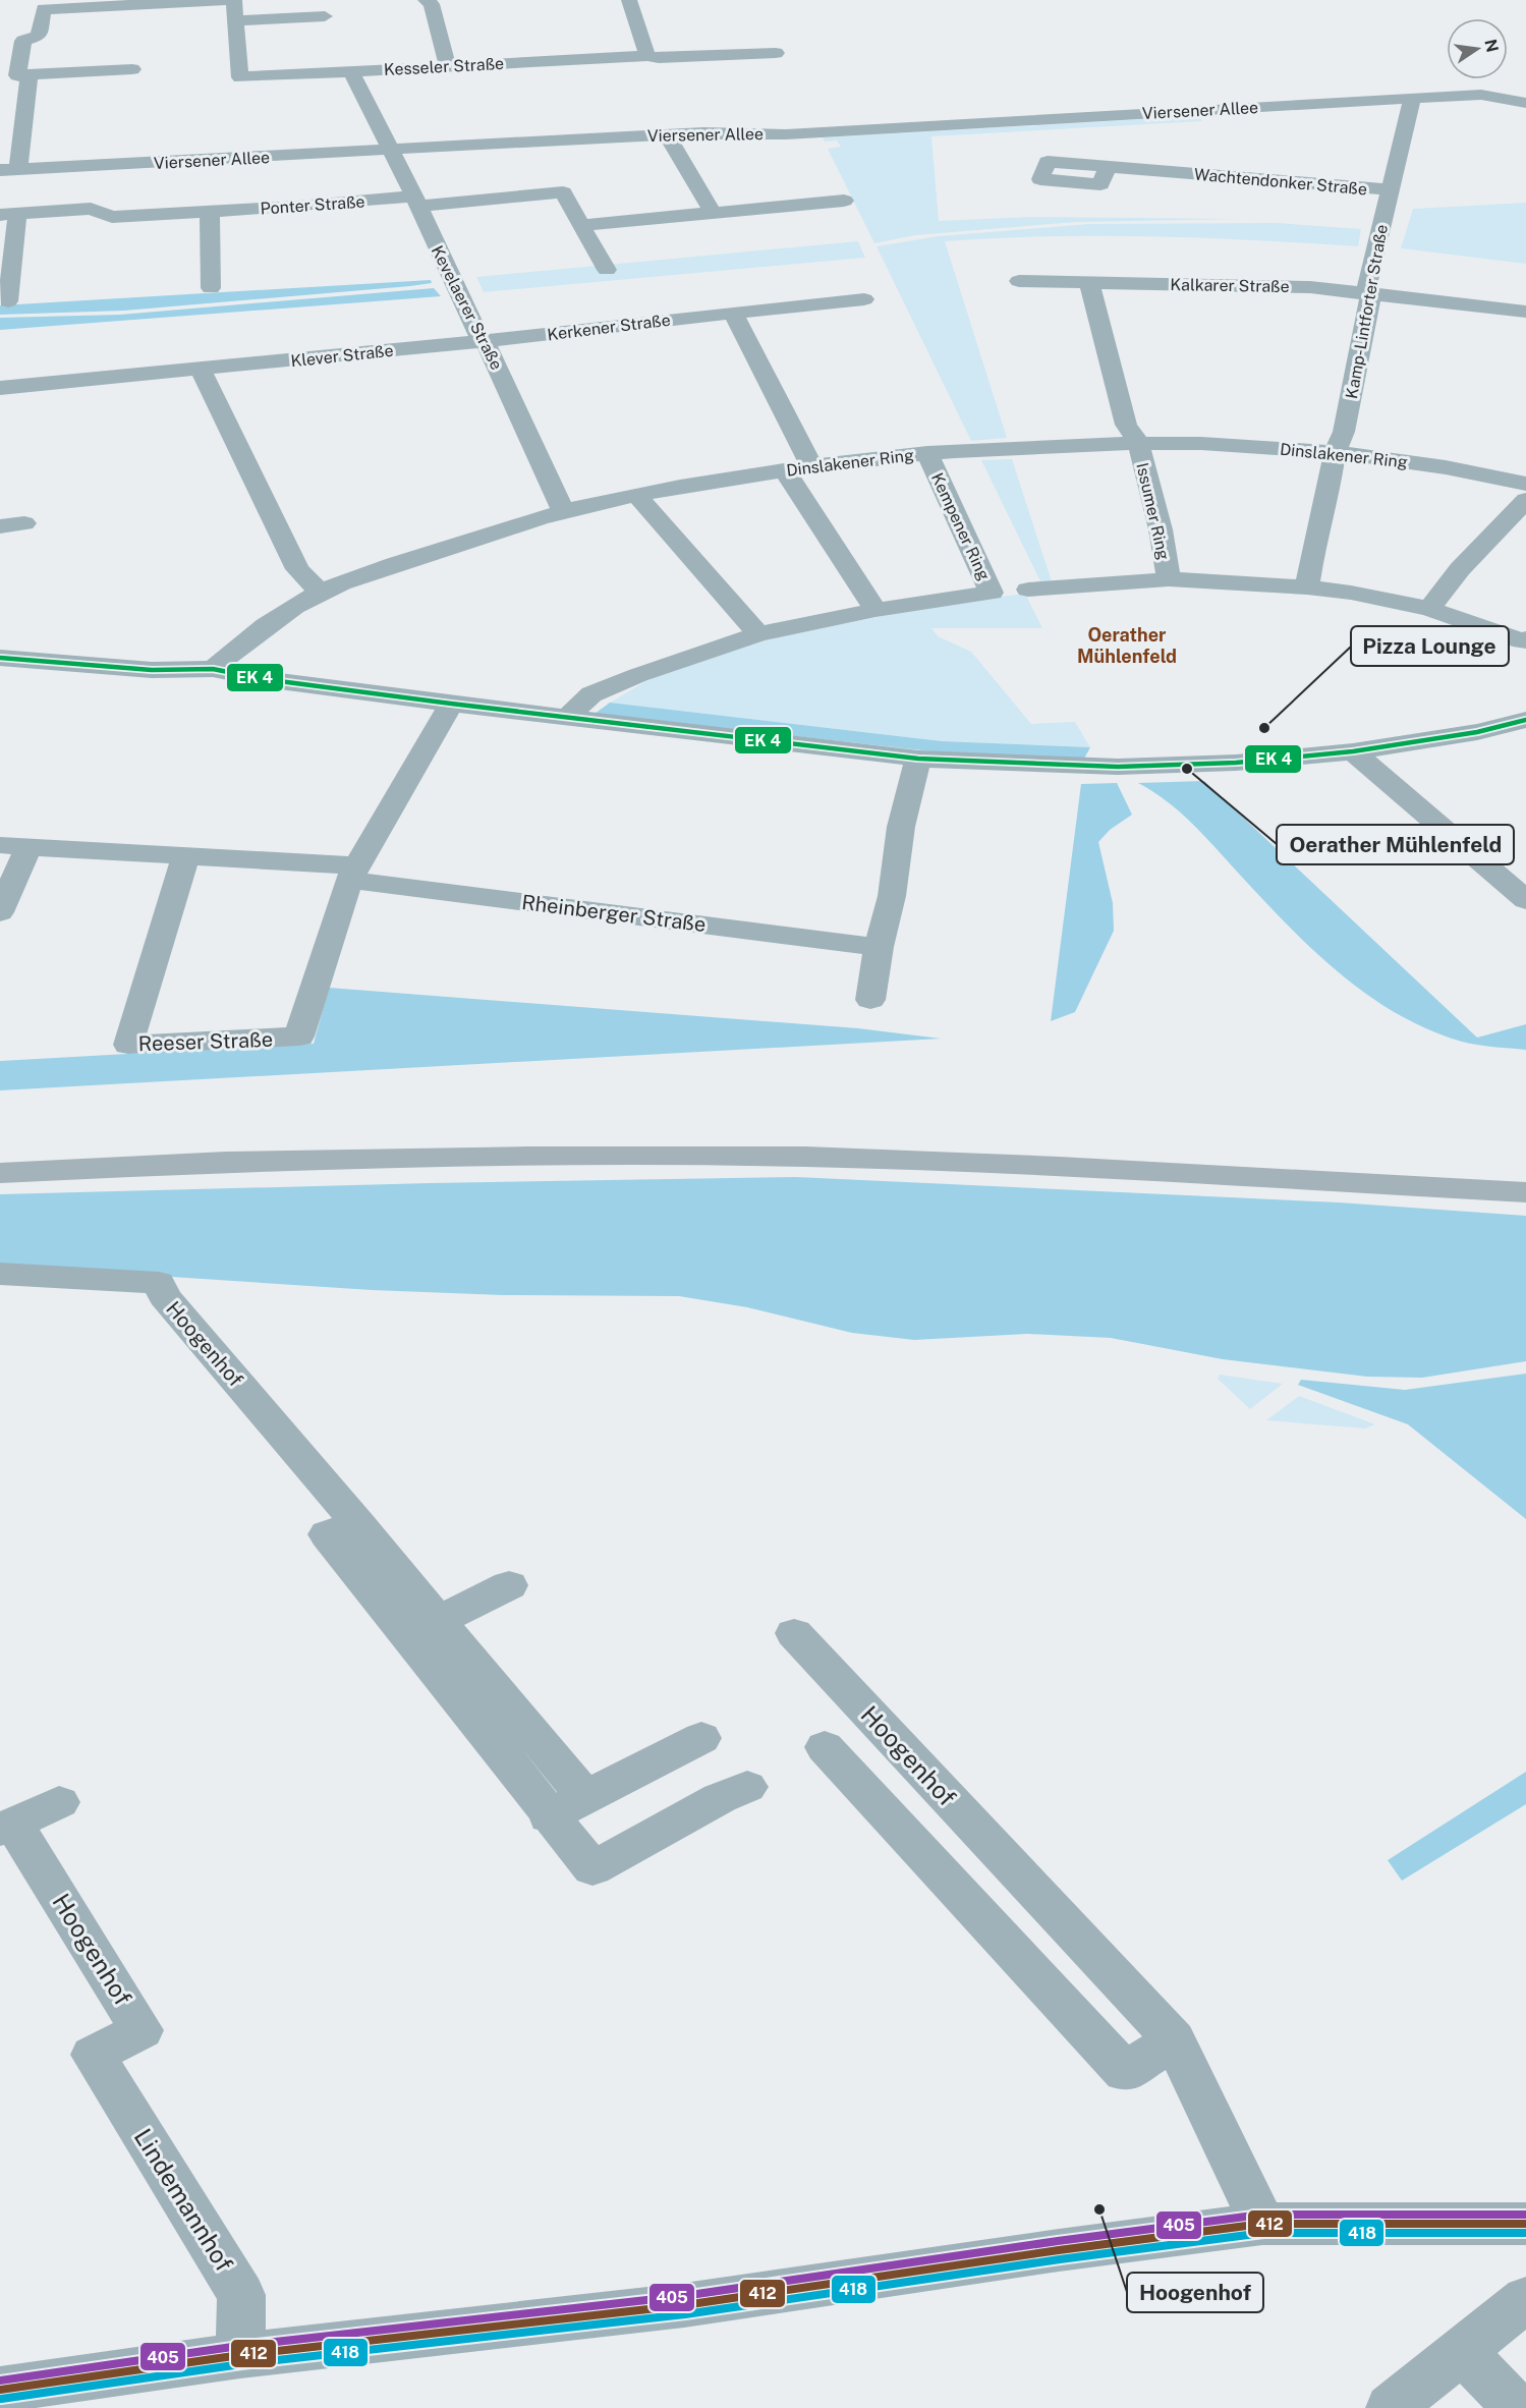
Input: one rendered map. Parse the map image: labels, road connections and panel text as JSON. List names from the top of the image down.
{
  "streets": {
    "street": [
      "Kesseler Straße",
      "Viersener Allee",
      "Wachtendonker Straße",
      "Ponter Straße",
      "Kalkarer Straße",
      "Kevelaerer Straße",
      "Kamp-Lintforter Straße",
      "Kerkener Straße",
      "Klever Straße",
      "Dinslakener Ring",
      "Issumer Ring",
      "Kempener Ring",
      "Rheinberger Straße",
      "Reeser Straße",
      "Hoogenhof",
      "Lindemannhof"
    ]
  },
  "crossings": [
    ["Kesseler Straße", "Kevelaerer Straße"],
    ["Viersener Allee", "Kevelaerer Straße"],
    ["Viersener Allee", "Kamp-Lintforter Straße"],
    ["Wachtendonker Straße", "Kamp-Lintforter Straße"],
    ["Ponter Straße", "Kevelaerer Straße"],
    ["Kalkarer Straße", "Kamp-Lintforter Straße"],
    ["Kevelaerer Straße", "Kerkener Straße"],
    ["Kevelaerer Straße", "Klever Straße"],
    ["Kevelaerer Straße", "Dinslakener Ring"],
    ["Kamp-Lintforter Straße", "Dinslakener Ring"],
    ["Kerkener Straße", "Klever Straße"],
    ["Dinslakener Ring", "Issumer Ring"],
    ["Dinslakener Ring", "Kempener Ring"],
    ["Rheinberger Straße", "Reeser Straße"],
    ["Hoogenhof", "Lindemannhof"]
  ],
  "districts": ["Oerather Mühlenfeld"],
  "places": ["Pizza Lounge", "Oerather Mühlenfeld", "Hoogenhof"],
  "lines": ["transit line 405", "transit line 412", "transit line 418"],
  "north": "right"
}
